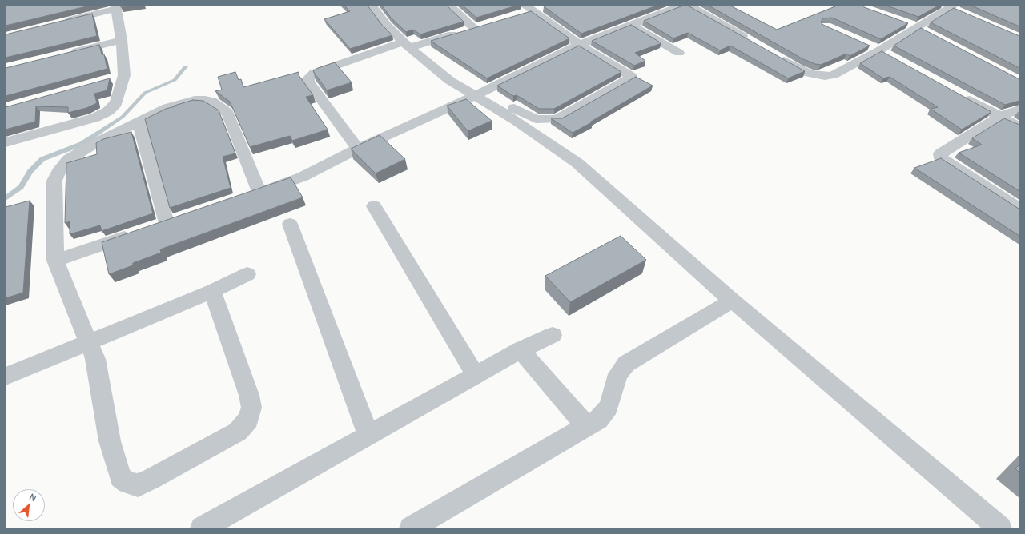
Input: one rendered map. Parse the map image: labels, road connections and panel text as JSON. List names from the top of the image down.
{
  "north": "top right"
}
